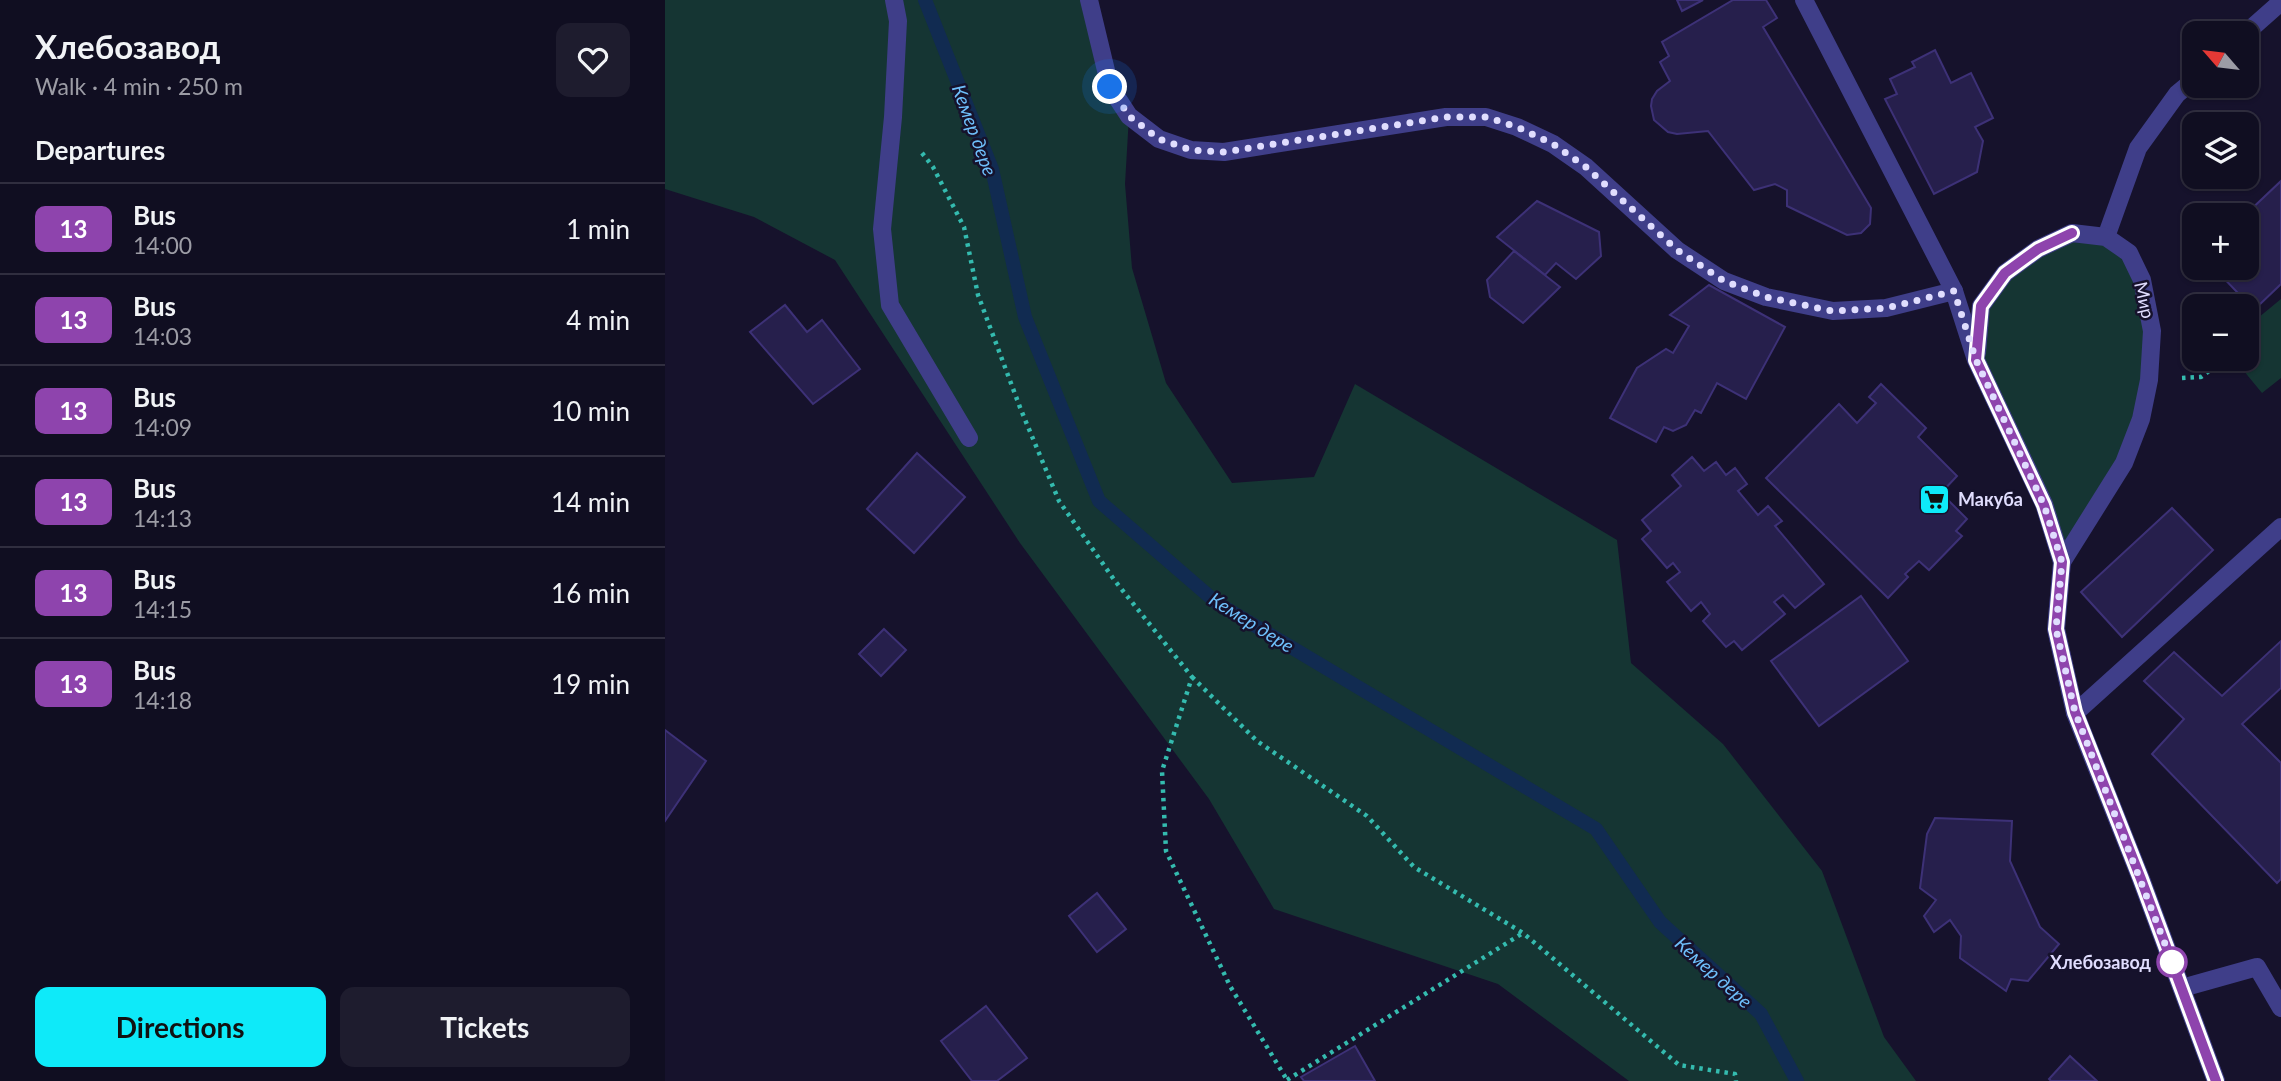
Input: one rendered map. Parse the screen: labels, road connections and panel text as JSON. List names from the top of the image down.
{
  "streets": {
    "street": ["Мир"]
  },
  "water": ["Кемер дере"],
  "places": {
    "supermarket": ["Макуба"],
    "other": ["Хлебозавод"]
  },
  "lines": ["bus line 13"],
  "north": "top left",
  "page": {
    "heading": [
      ["Хлебозавод", "Walk · 4 min · 250 m"],
      "Departures"
    ],
    "map_buttons": ["+", "−"],
    "list": [
      {
        "mark": "13",
        "name": "Bus",
        "note": "14:00",
        "value": "1 min"
      },
      {
        "mark": "13",
        "name": "Bus",
        "note": "14:03",
        "value": "4 min"
      },
      {
        "mark": "13",
        "name": "Bus",
        "note": "14:09",
        "value": "10 min"
      },
      {
        "mark": "13",
        "name": "Bus",
        "note": "14:13",
        "value": "14 min"
      },
      {
        "mark": "13",
        "name": "Bus",
        "note": "14:15",
        "value": "16 min"
      },
      {
        "mark": "13",
        "name": "Bus",
        "note": "14:18",
        "value": "19 min"
      }
    ],
    "buttons": ["Directions", "Tickets"]
  }
}
